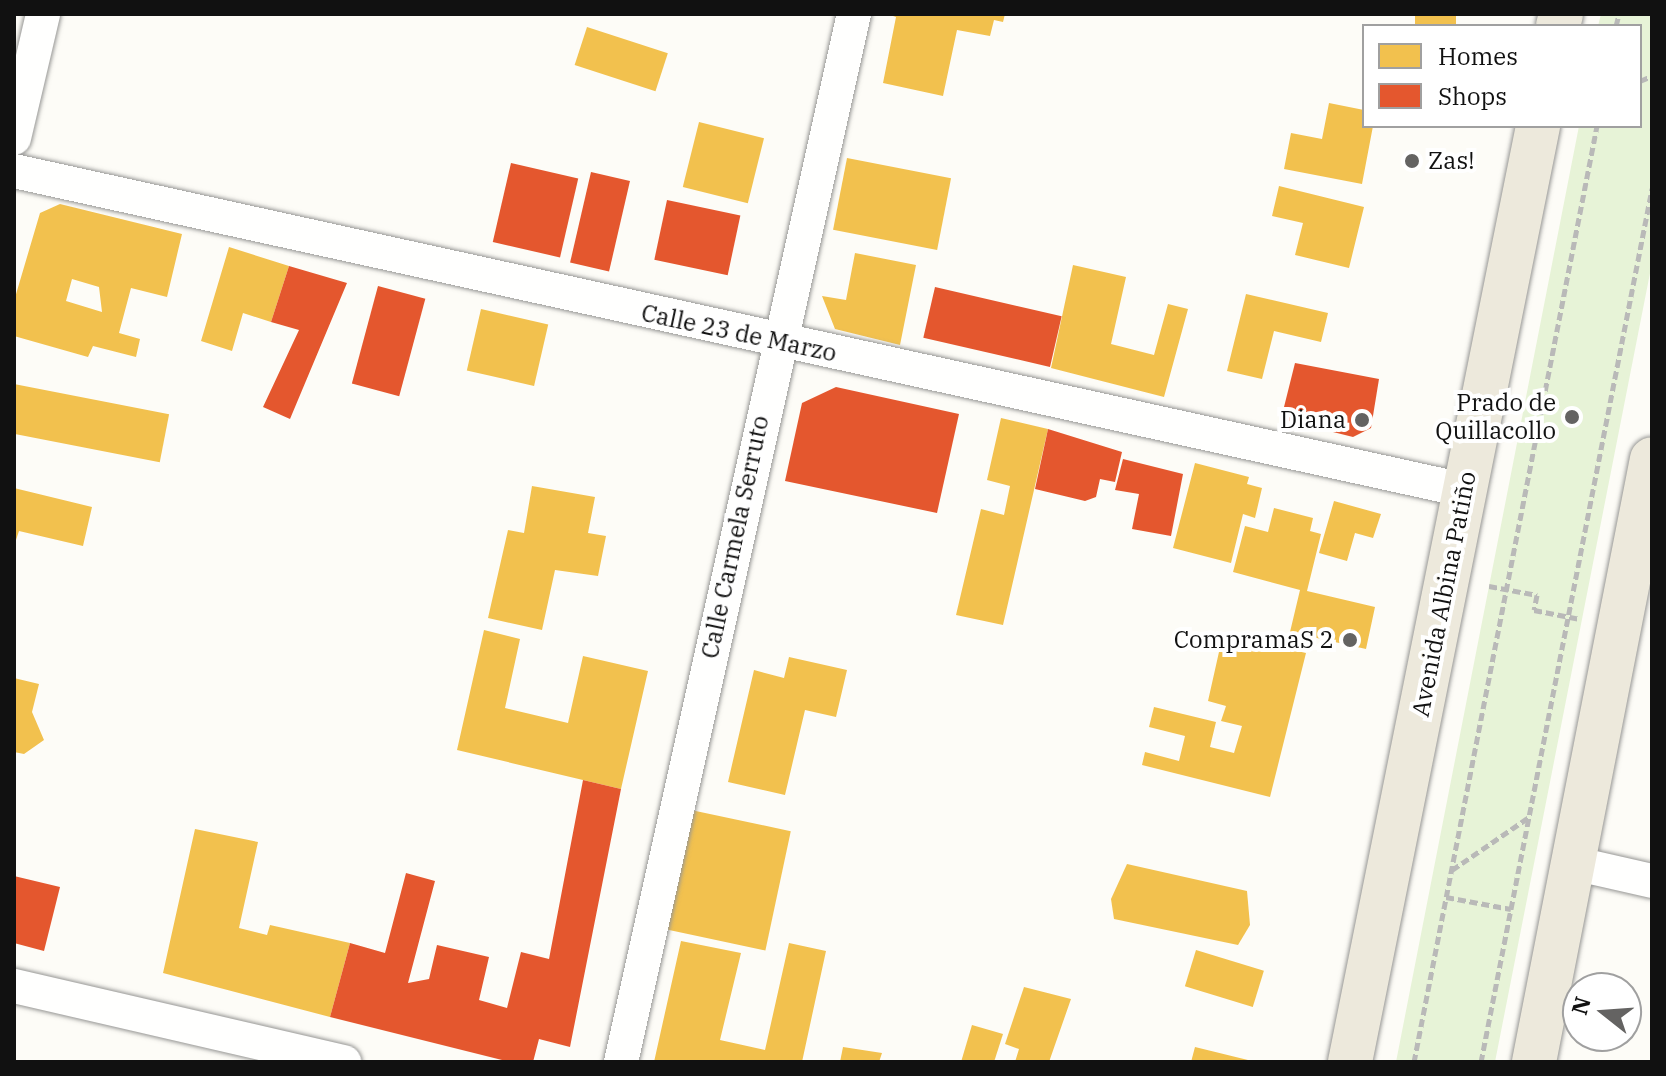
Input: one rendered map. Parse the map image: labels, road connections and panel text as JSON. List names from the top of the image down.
{
  "streets": {
    "main road": ["Avenida Albina Patiño"],
    "street": ["Calle 23 de Marzo", "Calle Carmela Serruto"]
  },
  "crossings": [
    ["Calle 23 de Marzo", "Calle Carmela Serruto"],
    ["Calle 23 de Marzo", "Avenida Albina Patiño"]
  ],
  "places": [
    "Zas!",
    "Prado de Quillacollo",
    "Diana",
    "CompramaS 2"
  ],
  "legend": ["Homes", "Shops"],
  "north": "left"
}
